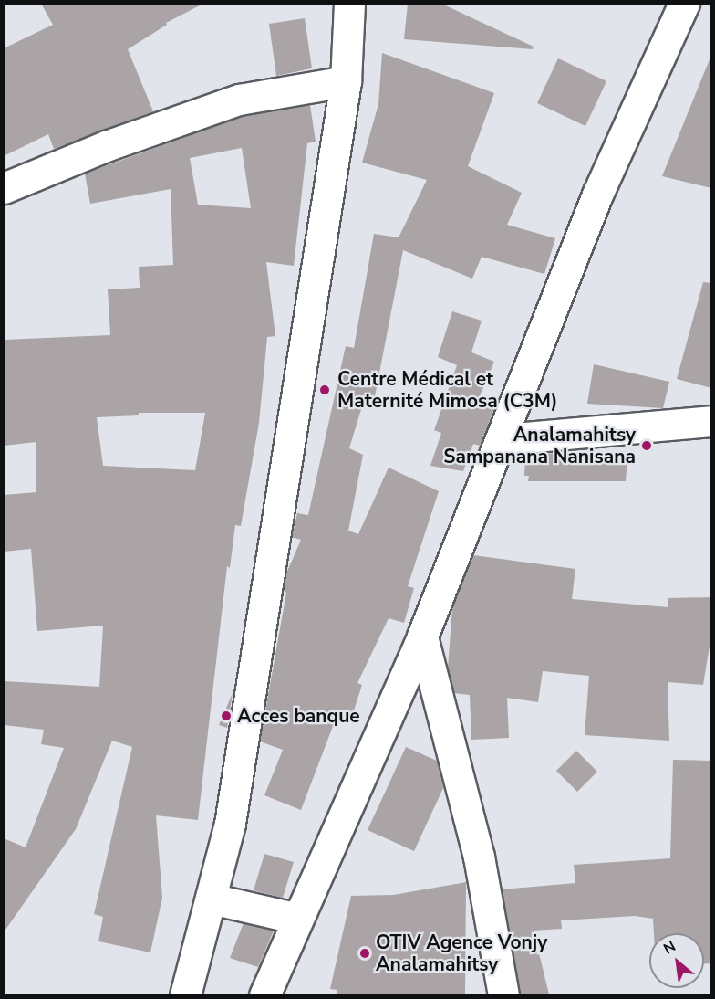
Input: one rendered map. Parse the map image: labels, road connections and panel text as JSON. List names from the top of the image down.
{
  "places": [
    "Centre Médical et Maternité Mimosa (C3M)",
    "Analamahitsy Sampanana Nanisana",
    "Acces banque",
    "OTIV Agence Vonjy Analamahitsy"
  ],
  "north": "top left"
}
